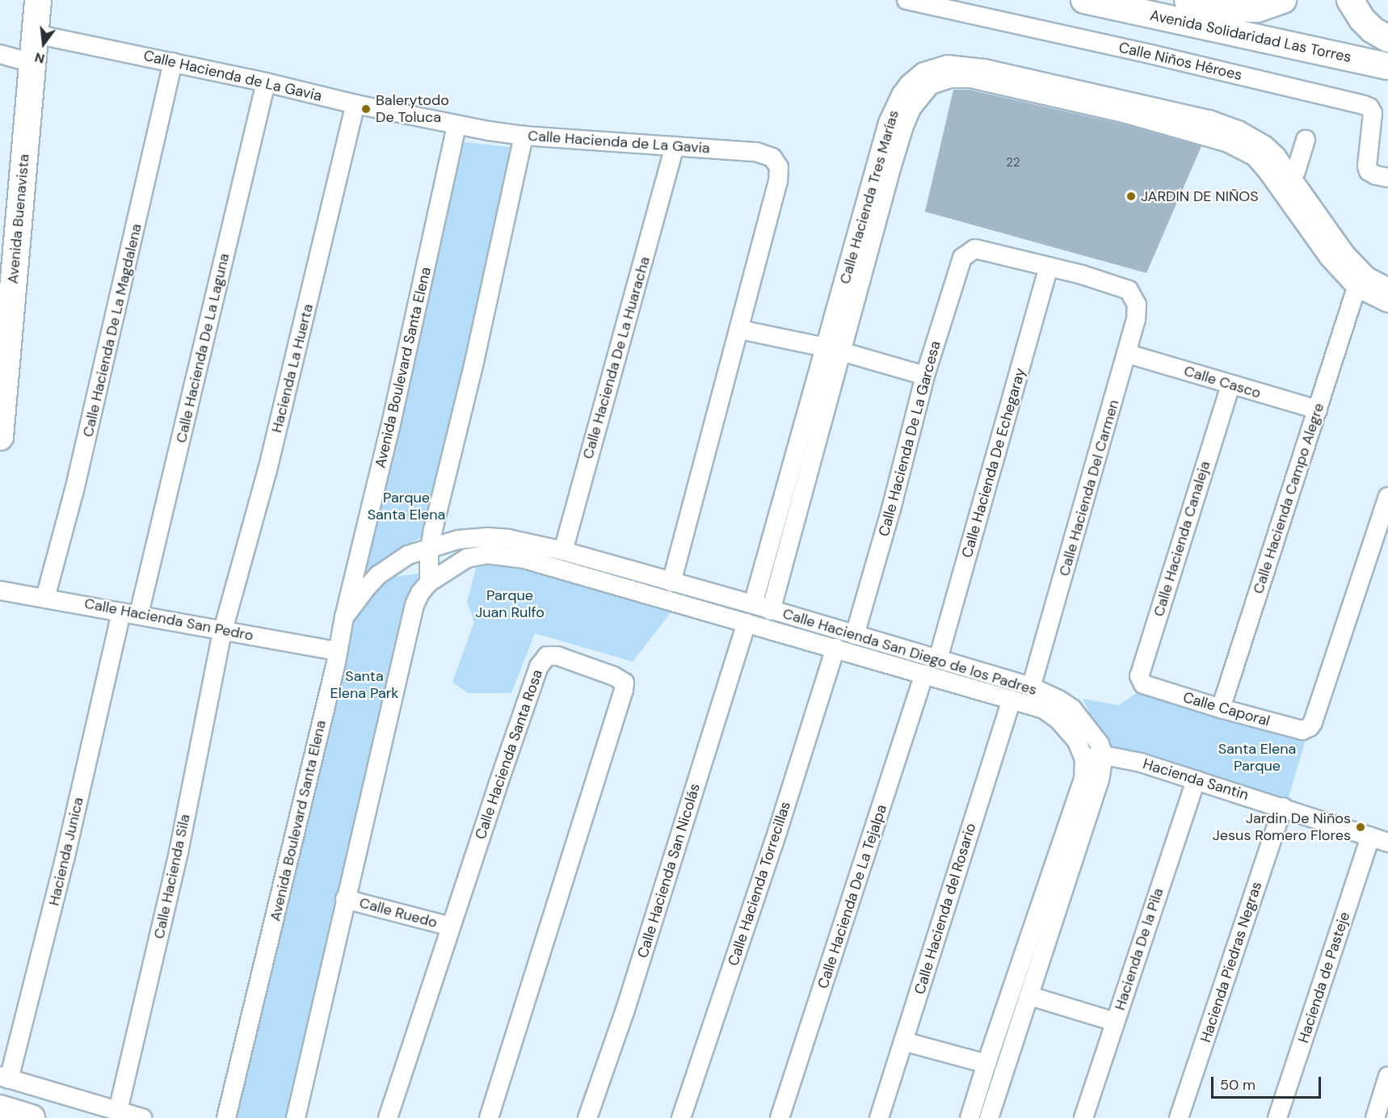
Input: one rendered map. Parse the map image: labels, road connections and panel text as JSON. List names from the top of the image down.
{
  "streets": {
    "main road": ["Avenida Solidaridad Las Torres", "Avenida Buenavista"],
    "street": [
      "Calle Niños Héroes",
      "Calle Hacienda de La Gavia",
      "Calle Hacienda Tres Marías",
      "Calle Hacienda De La Magdalena",
      "Calle Hacienda De La Laguna",
      "Calle Hacienda De La Huaracha",
      "Avenida Boulevard Santa Elena",
      "Hacienda La Huerta",
      "Calle Casco",
      "Calle Hacienda De La Garcesa",
      "Calle Hacienda De Echegaray",
      "Calle Hacienda Del Carmen",
      "Calle Hacienda Campo Alegre",
      "Calle Hacienda Canaleja",
      "Calle Hacienda San Pedro",
      "Calle Hacienda San Diego de los Padres",
      "Calle Caporal",
      "Calle Hacienda Santa Rosa",
      "Hacienda Santin",
      "Hacienda Junica",
      "Calle Hacienda San Nicolás",
      "Calle Hacienda Sila",
      "Calle Hacienda Torrecillas",
      "Calle Hacienda De La Tejalpa",
      "Calle Hacienda del Rosario",
      "Calle Ruedo",
      "Hacienda De la Pila",
      "Hacienda Piedras Negras",
      "Hacienda de Pasteje"
    ]
  },
  "crossings": [
    ["Calle Hacienda de La Gavia", "Avenida Buenavista"],
    ["Calle Hacienda de La Gavia", "Calle Hacienda De La Magdalena"],
    ["Calle Hacienda de La Gavia", "Calle Hacienda De La Laguna"],
    ["Calle Hacienda de La Gavia", "Calle Hacienda De La Huaracha"],
    ["Calle Hacienda de La Gavia", "Avenida Boulevard Santa Elena"],
    ["Calle Hacienda de La Gavia", "Hacienda La Huerta"],
    ["Calle Hacienda de La Gavia", "Calle Hacienda San Diego de los Padres"],
    ["Calle Hacienda Tres Marías", "Calle Hacienda Campo Alegre"],
    ["Calle Hacienda Tres Marías", "Calle Hacienda San Diego de los Padres"],
    ["Calle Hacienda De La Magdalena", "Calle Hacienda San Pedro"],
    ["Calle Hacienda De La Laguna", "Calle Hacienda San Pedro"],
    ["Calle Hacienda De La Huaracha", "Calle Hacienda San Diego de los Padres"],
    ["Avenida Boulevard Santa Elena", "Calle Hacienda San Pedro"],
    ["Avenida Boulevard Santa Elena", "Calle Hacienda San Diego de los Padres"],
    ["Hacienda La Huerta", "Calle Hacienda San Pedro"],
    ["Hacienda La Huerta", "Calle Hacienda Sila"],
    ["Calle Casco", "Calle Hacienda Del Carmen"],
    ["Calle Casco", "Calle Hacienda Campo Alegre"],
    ["Calle Casco", "Calle Hacienda Canaleja"],
    ["Calle Hacienda De La Garcesa", "Calle Hacienda De Echegaray"],
    ["Calle Hacienda De La Garcesa", "Calle Hacienda Del Carmen"],
    ["Calle Hacienda De La Garcesa", "Calle Hacienda San Diego de los Padres"],
    ["Calle Hacienda De Echegaray", "Calle Hacienda Del Carmen"],
    ["Calle Hacienda De Echegaray", "Calle Hacienda San Diego de los Padres"],
    ["Calle Hacienda Del Carmen", "Calle Hacienda San Diego de los Padres"],
    ["Calle Hacienda Campo Alegre", "Calle Caporal"],
    ["Calle Hacienda Canaleja", "Calle Caporal"],
    ["Calle Hacienda San Pedro", "Hacienda Junica"],
    ["Calle Hacienda San Pedro", "Calle Hacienda Sila"],
    ["Calle Hacienda San Diego de los Padres", "Hacienda Santin"],
    ["Calle Hacienda San Diego de los Padres", "Calle Hacienda San Nicolás"],
    ["Calle Hacienda San Diego de los Padres", "Calle Hacienda Torrecillas"],
    ["Calle Hacienda San Diego de los Padres", "Calle Hacienda De La Tejalpa"],
    ["Calle Hacienda San Diego de los Padres", "Calle Hacienda del Rosario"],
    ["Calle Hacienda Santa Rosa", "Calle Ruedo"],
    ["Hacienda Santin", "Hacienda De la Pila"],
    ["Hacienda Santin", "Hacienda Piedras Negras"],
    ["Hacienda Santin", "Hacienda de Pasteje"]
  ],
  "parks": [
    "Parque Santa Elena",
    "Parque Juan Rulfo",
    "Santa Elena Park",
    "Santa Elena Parque"
  ],
  "places": ["Balerytodo De Toluca", "JARDIN DE NIÑOS", "Jardin De Niños Jesus Romero Flores"],
  "house_numbers": ["22"],
  "scale_bar": "50 m",
  "north": "bottom"
}
